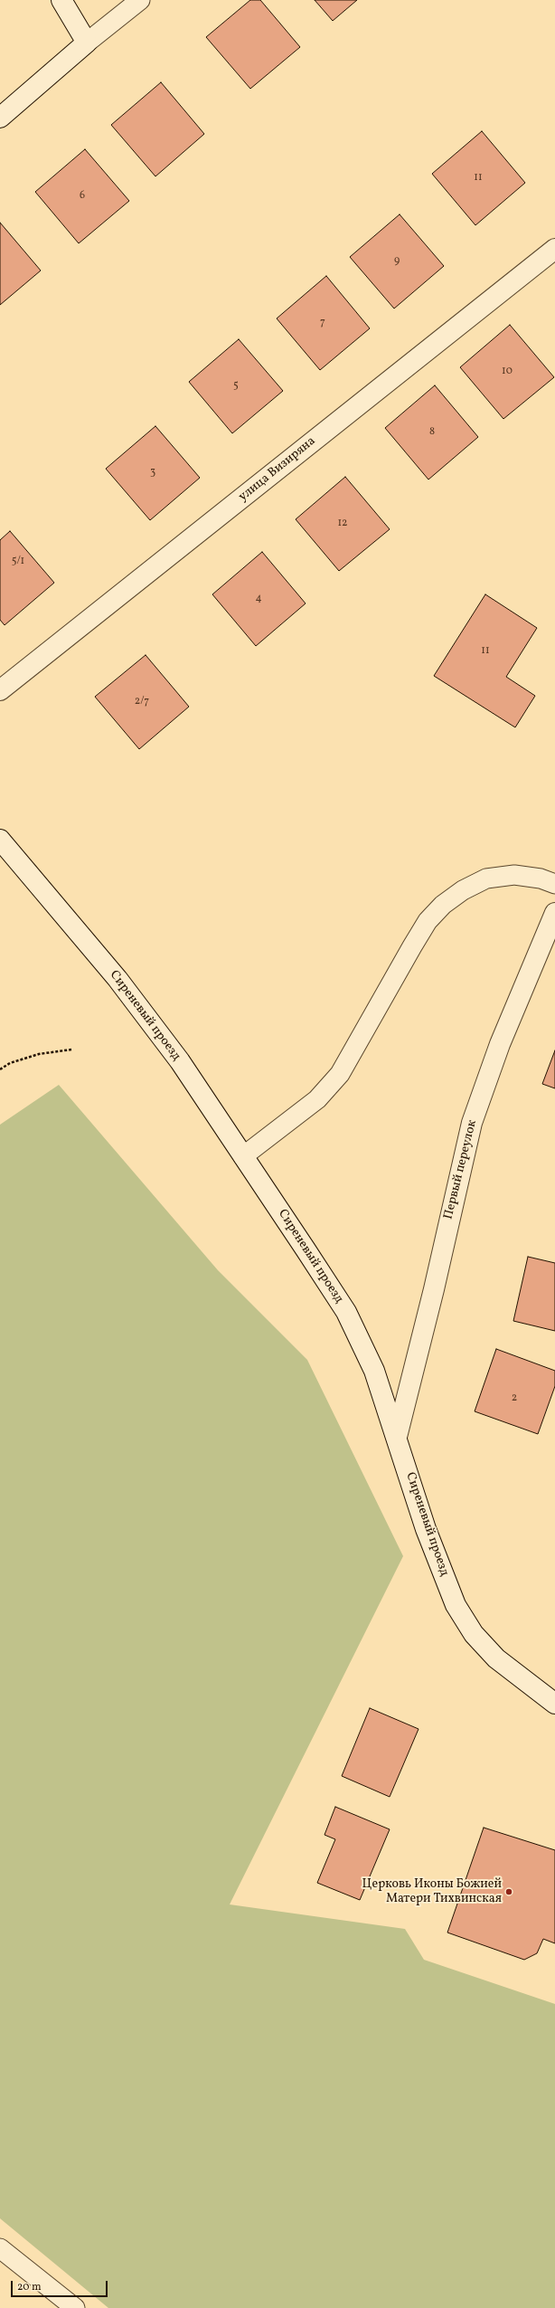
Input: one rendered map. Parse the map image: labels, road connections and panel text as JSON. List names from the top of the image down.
{
  "streets": {
    "street": ["улица Визиряна", "Сиреневый проезд", "Первый переулок"]
  },
  "crossings": [
    ["Сиреневый проезд", "Первый переулок"]
  ],
  "places": ["Церковь Иконы Божией Матери Тихвинская"],
  "house_numbers": [
    "11",
    "6",
    "9",
    "7",
    "10",
    "5",
    "8",
    "3",
    "12",
    "5/1",
    "4",
    "11",
    "2/7",
    "2"
  ],
  "scale_bar": "20 m"
}
